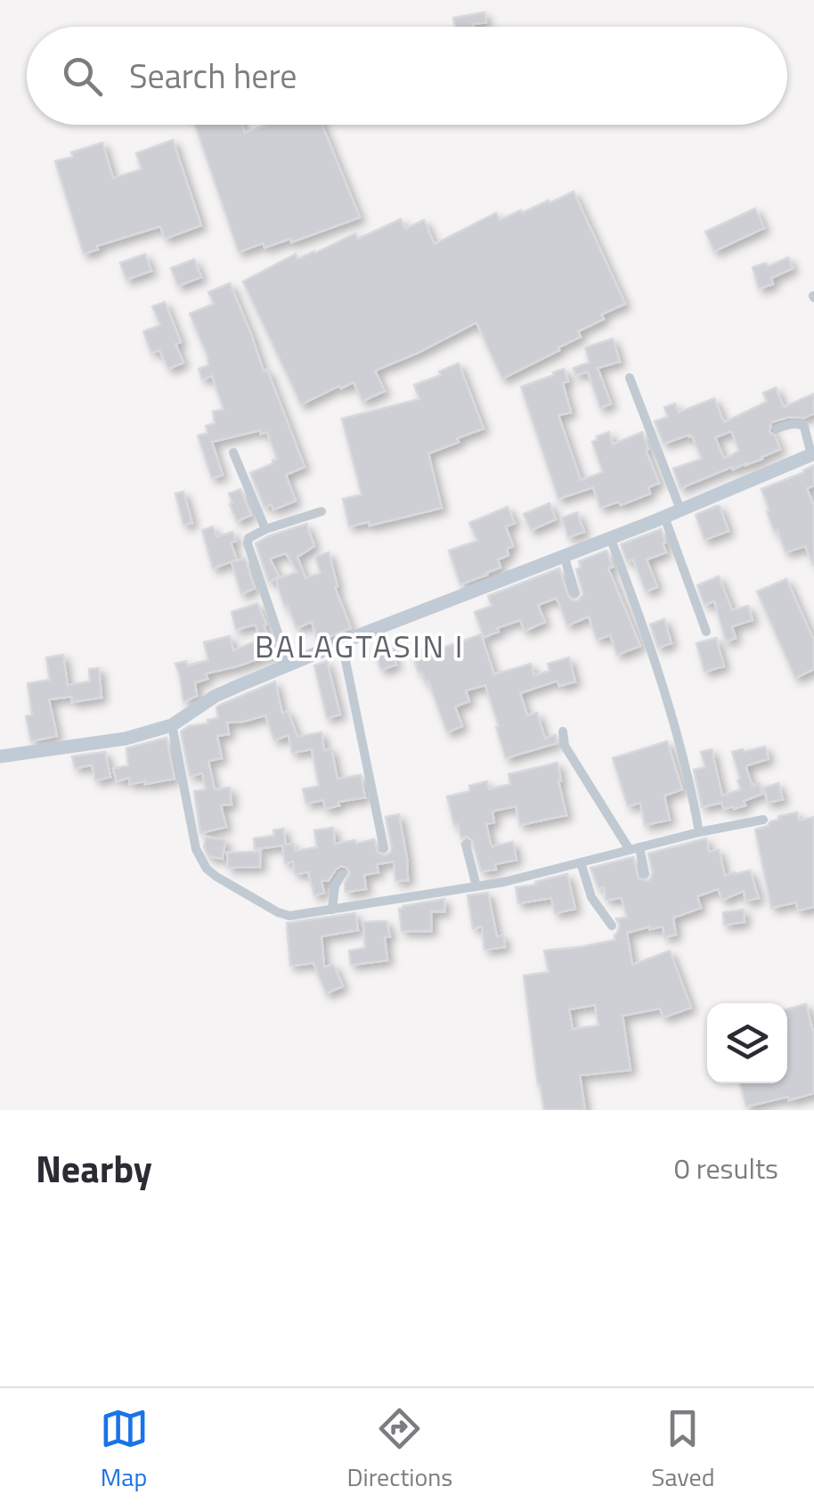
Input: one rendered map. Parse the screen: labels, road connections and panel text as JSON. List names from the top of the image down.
{
  "districts": ["BALAGTASIN I"],
  "page": {
    "search": "Search here",
    "heading": ["Nearby", "0 results"],
    "nav": ["Map", "Directions", "Saved"]
  }
}
